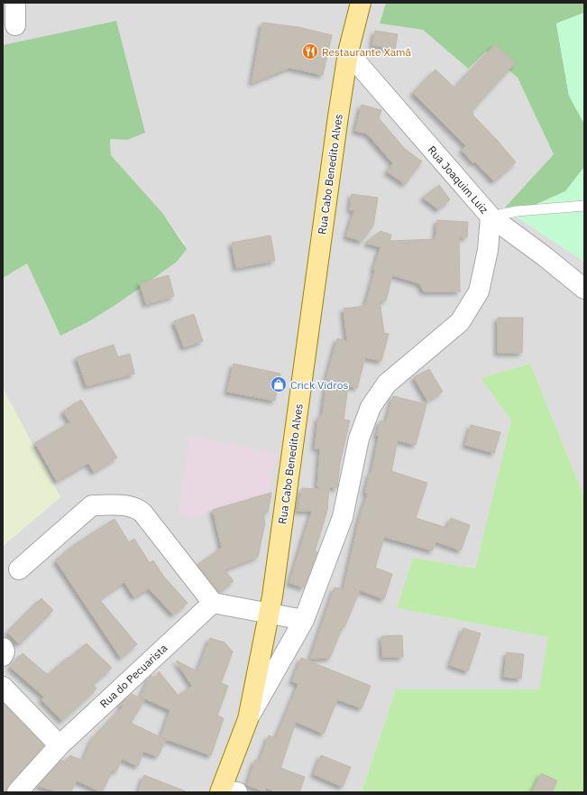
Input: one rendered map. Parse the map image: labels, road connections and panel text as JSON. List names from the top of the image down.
{
  "streets": {
    "main road": ["Rua Cabo Benedito Alves"],
    "street": ["Rua Joaquim Luiz", "Rua do Pecuarista"]
  },
  "crossings": [
    ["Rua Cabo Benedito Alves", "Rua Joaquim Luiz"]
  ],
  "places": {
    "restaurant": ["Restaurante Xamã"],
    "shop": ["Crick Vidros"]
  }
}
